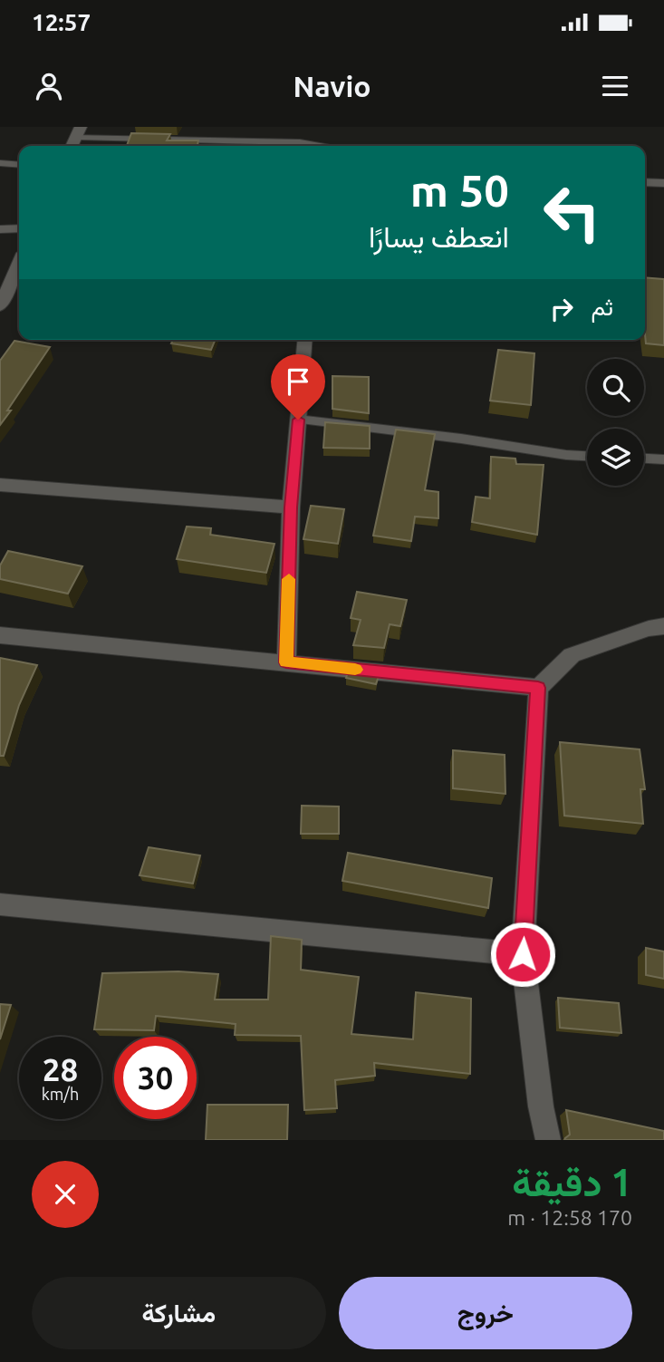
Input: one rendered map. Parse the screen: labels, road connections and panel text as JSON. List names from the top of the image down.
{
  "page": {
    "status": "12:57",
    "header": "Navio",
    "turn": ["50 m", "انعطف يسارًا"],
    "then": "ثم",
    "speed": "28 km/h",
    "limit": "30",
    "heading": ["1 دقيقة", "170 m · 12:58"],
    "buttons": ["خروج", "مشاركة"]
  }
}
